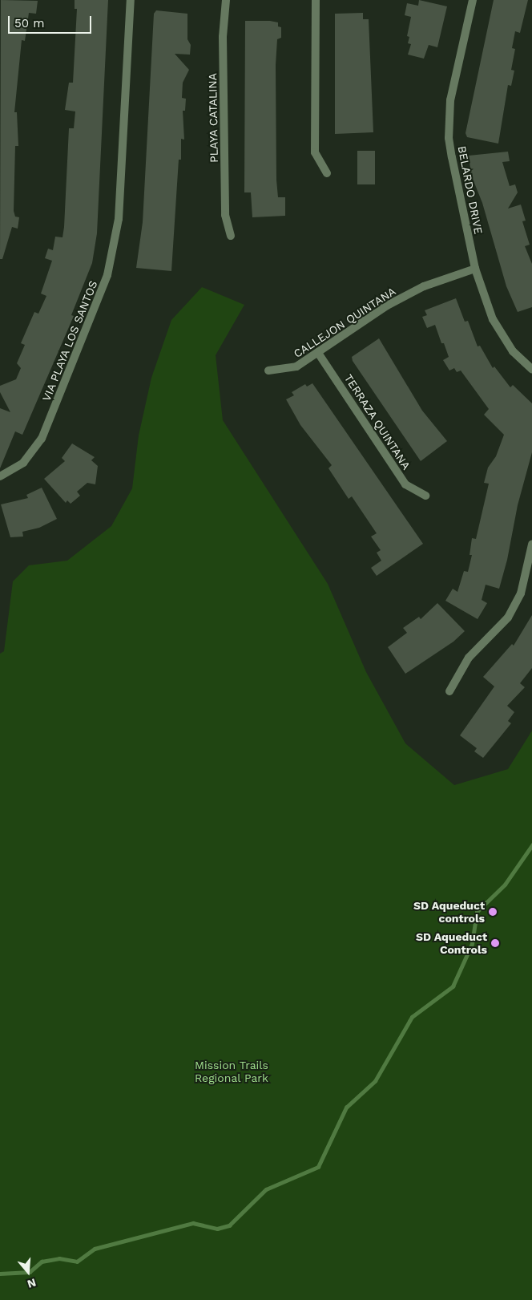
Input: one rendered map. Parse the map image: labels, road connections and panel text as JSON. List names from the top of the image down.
{
  "streets": {
    "street": [
      "PLAYA CATALINA",
      "BELARDO DRIVE",
      "CALLEJON QUINTANA",
      "VIA PLAYA LOS SANTOS",
      "TERRAZA QUINTANA"
    ]
  },
  "crossings": [
    ["BELARDO DRIVE", "CALLEJON QUINTANA"],
    ["CALLEJON QUINTANA", "TERRAZA QUINTANA"]
  ],
  "parks": ["Mission Trails Regional Park"],
  "places": ["SD Aqueduct controls", "SD Aqueduct Controls"],
  "scale_bar": "50 m",
  "north": "bottom"
}
